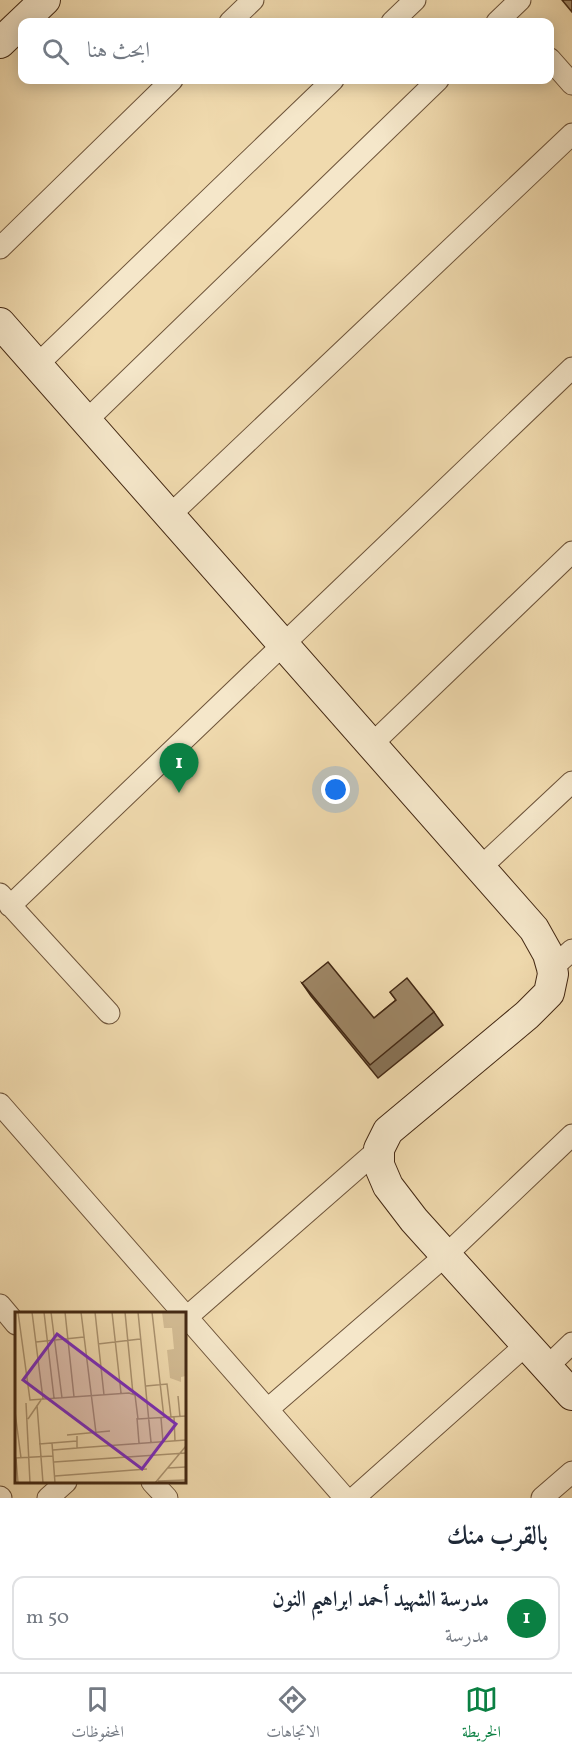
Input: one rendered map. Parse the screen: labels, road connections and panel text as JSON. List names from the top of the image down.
{
  "page": {
    "search": "ابحث هنا",
    "pins": "1",
    "heading": "بالقرب منك",
    "list": [
      {
        "mark": "1",
        "name": "مدرسة الشهيد أحمد ابراهيم النون",
        "note": "مدرسة",
        "value": "50 m"
      }
    ],
    "nav": ["الخريطة", "الاتجاهات", "المحفوظات"]
  }
}
